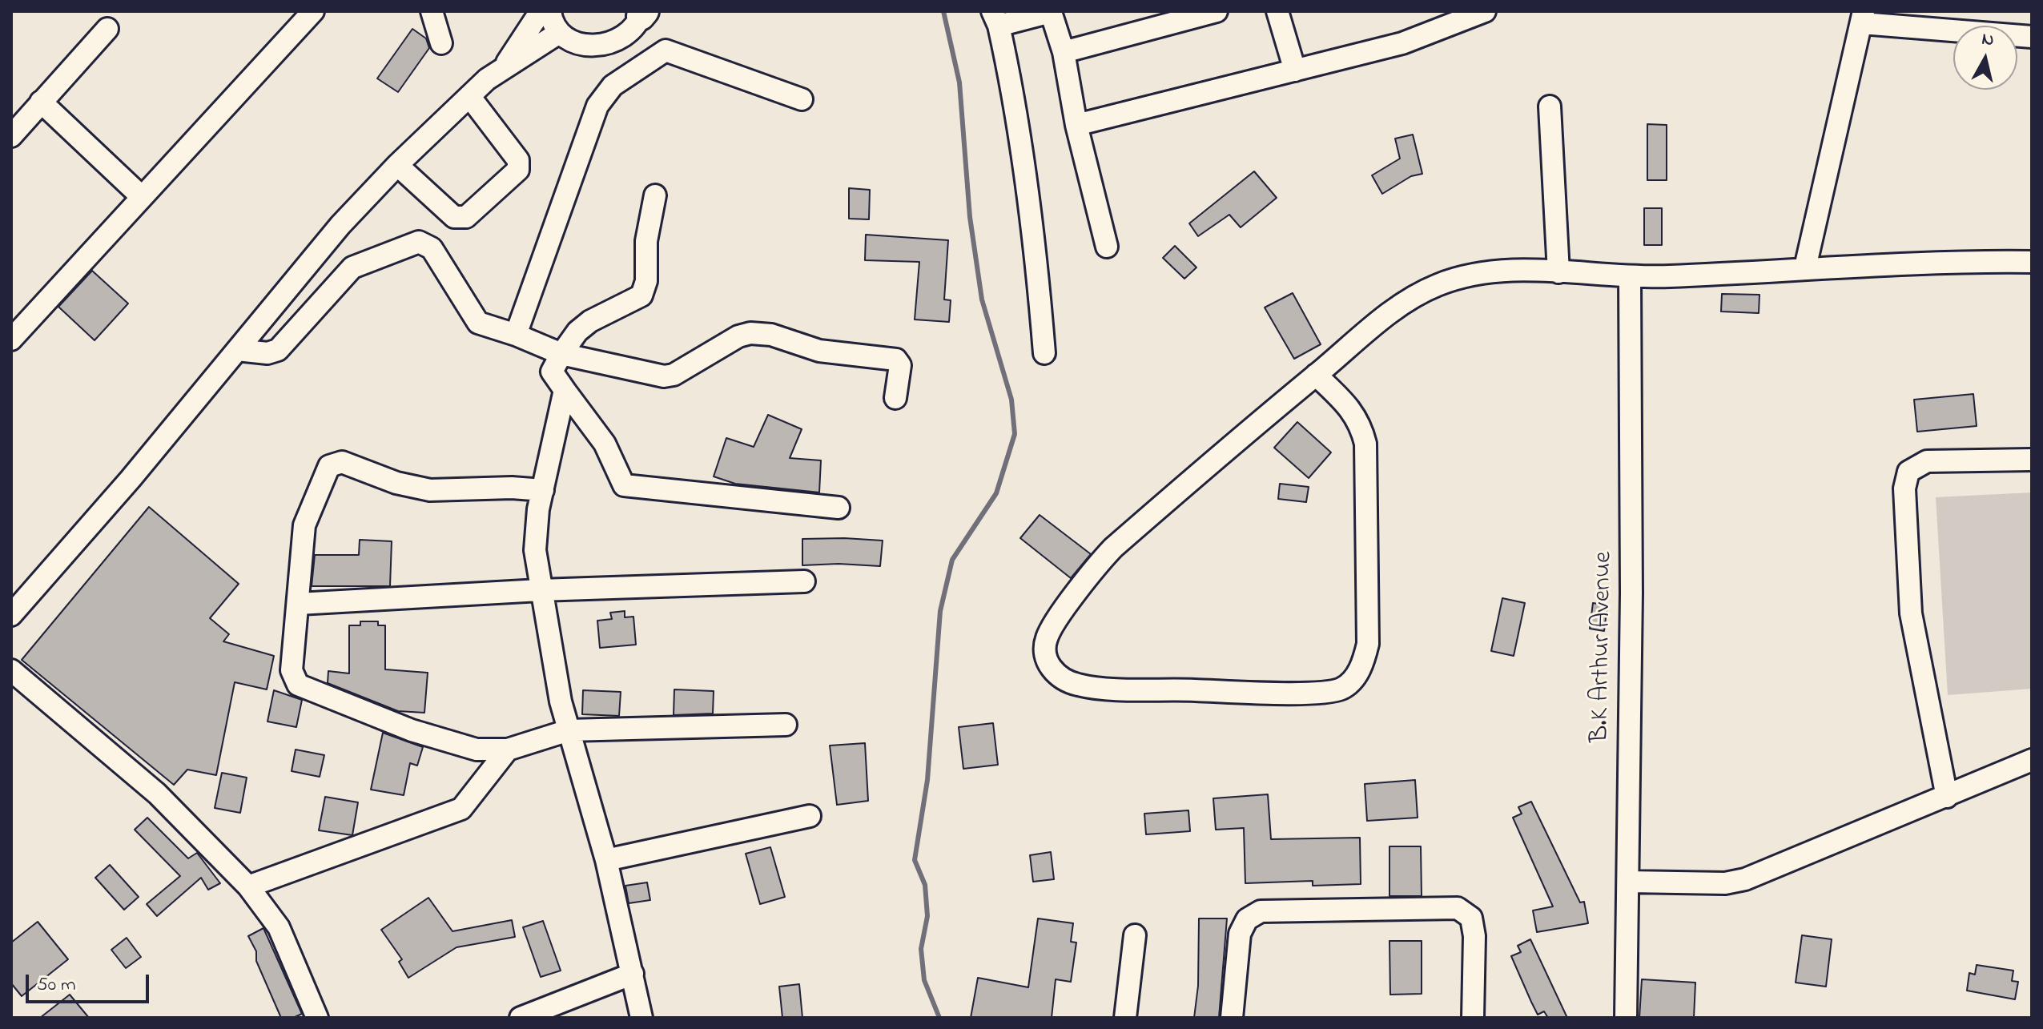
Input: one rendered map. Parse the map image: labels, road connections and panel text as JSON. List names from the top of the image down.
{
  "streets": {
    "street": ["B.K Arthur Avenue"]
  },
  "scale_bar": "50 m",
  "north": "top"
}
